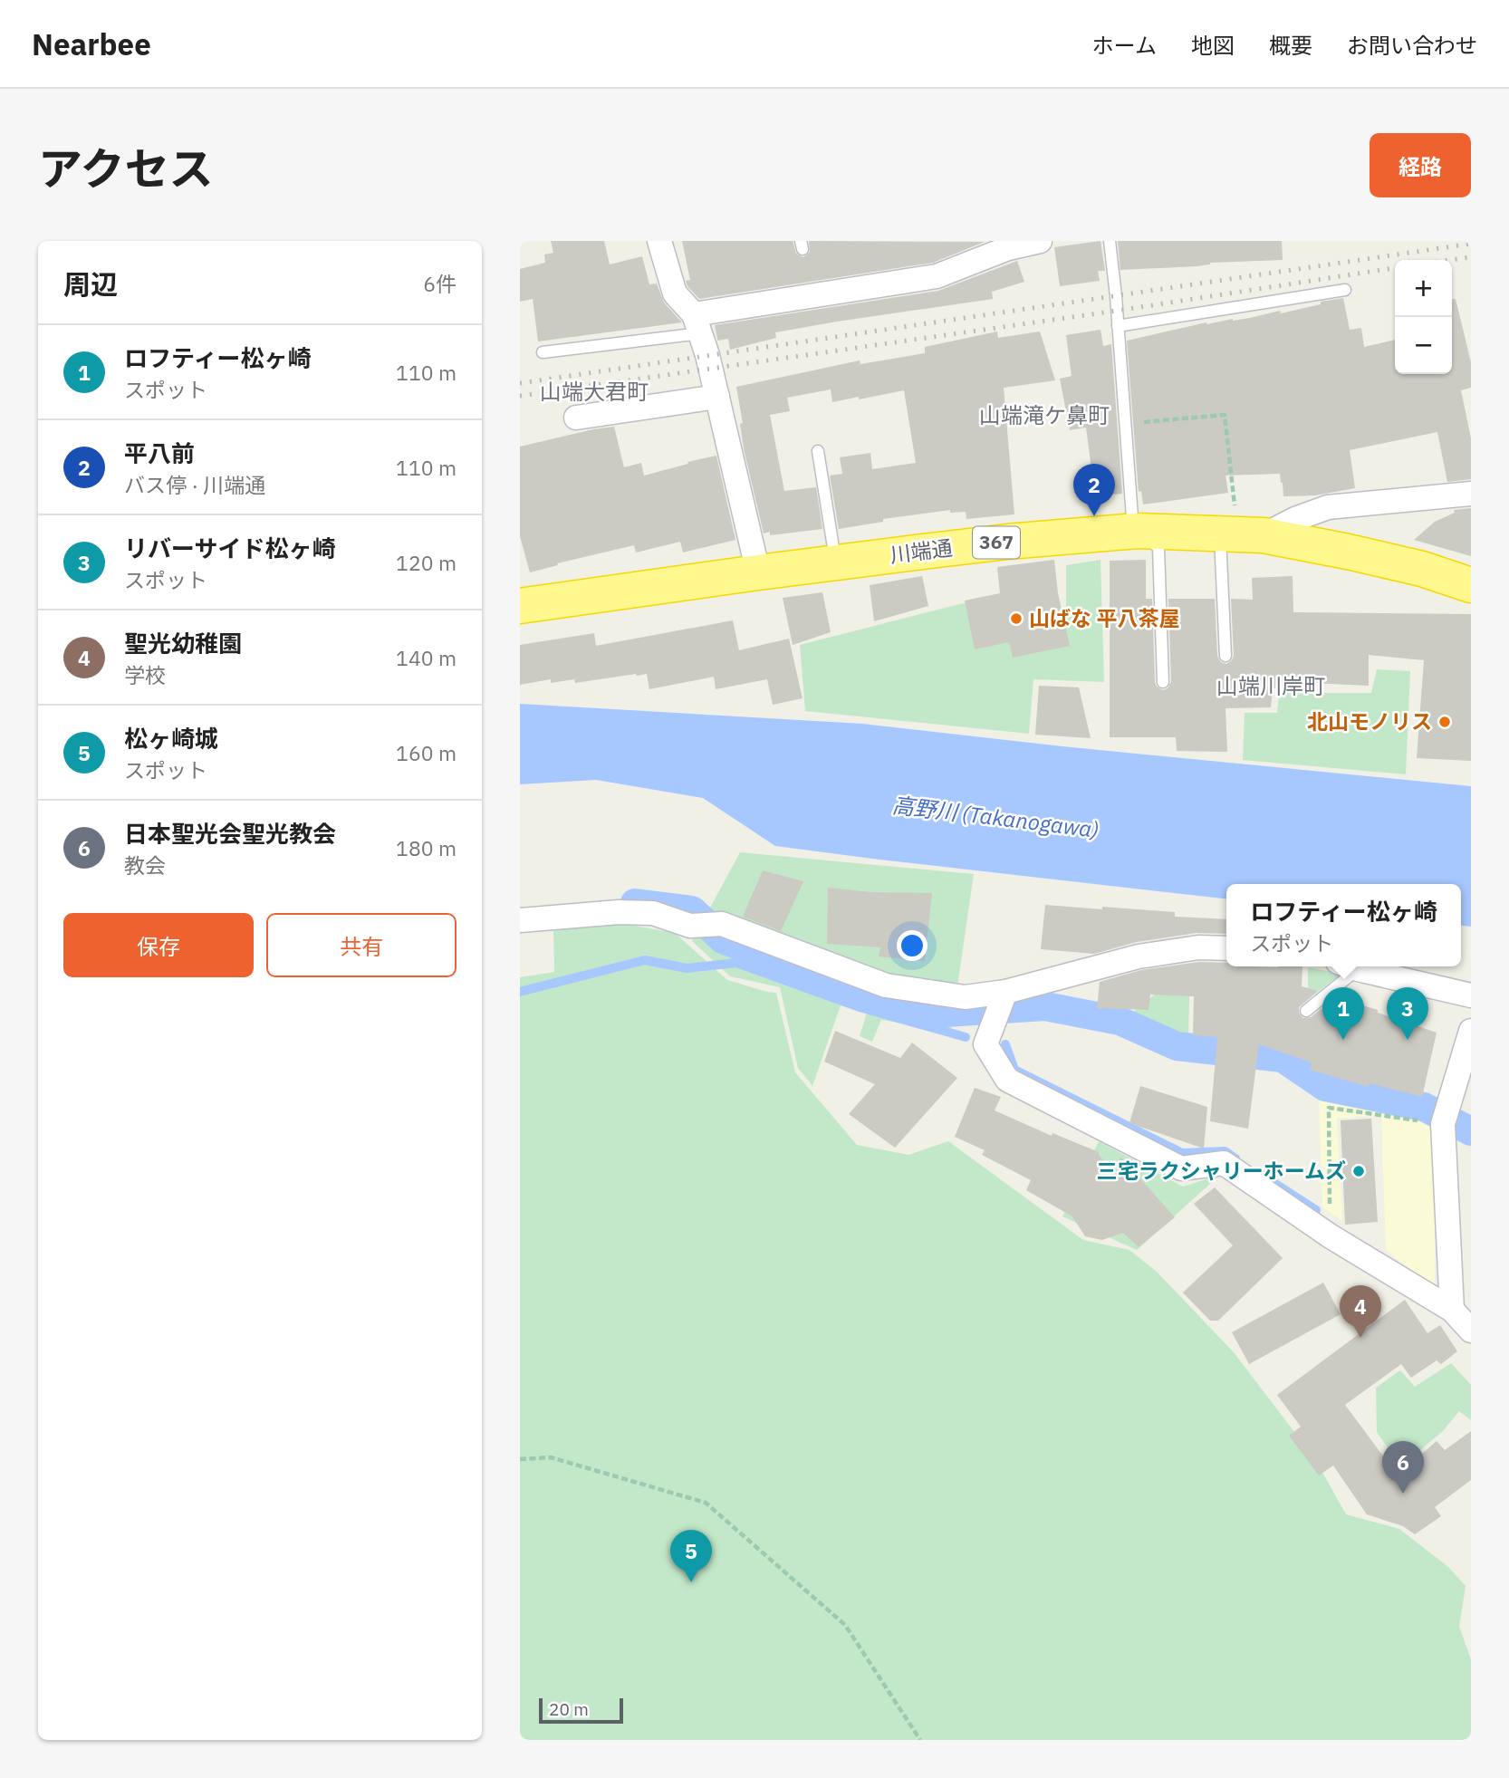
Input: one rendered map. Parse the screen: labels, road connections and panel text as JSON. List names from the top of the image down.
{
  "streets": {
    "highway": ["367", "川端通"]
  },
  "districts": ["山端大君町", "山端滝ケ鼻町", "山端川岸町"],
  "water": ["高野川 (Takanogawa)"],
  "places": ["山ばな 平八茶屋", "北山モノリス", "三宅ラクシャリーホームズ"],
  "scale_bar": "20 m",
  "page": {
    "header": "Nearbee",
    "nav": [
      "ホーム",
      "地図",
      "概要",
      "お問い合わせ"
    ],
    "title": "アクセス",
    "buttons": [
      "経路",
      ["保存", "共有"]
    ],
    "heading": ["周辺", "6件"],
    "map_buttons": ["+", "−"],
    "list": [
      {
        "mark": "1",
        "name": "ロフティー松ヶ崎",
        "note": "スポット",
        "value": "110 m"
      },
      {
        "mark": "2",
        "name": "平八前",
        "note": "バス停 · 川端通",
        "value": "110 m"
      },
      {
        "mark": "3",
        "name": "リバーサイド松ヶ崎",
        "note": "スポット",
        "value": "120 m"
      },
      {
        "mark": "4",
        "name": "聖光幼稚園",
        "note": "学校",
        "value": "140 m"
      },
      {
        "mark": "5",
        "name": "松ヶ崎城",
        "note": "スポット",
        "value": "160 m"
      },
      {
        "mark": "6",
        "name": "日本聖光会聖光教会",
        "note": "教会",
        "value": "180 m"
      }
    ],
    "pins": [
      "2",
      "1",
      "3",
      "4",
      "6",
      "5"
    ],
    "popup": ["ロフティー松ヶ崎", "スポット"],
    "scale": "20 m"
  }
}
